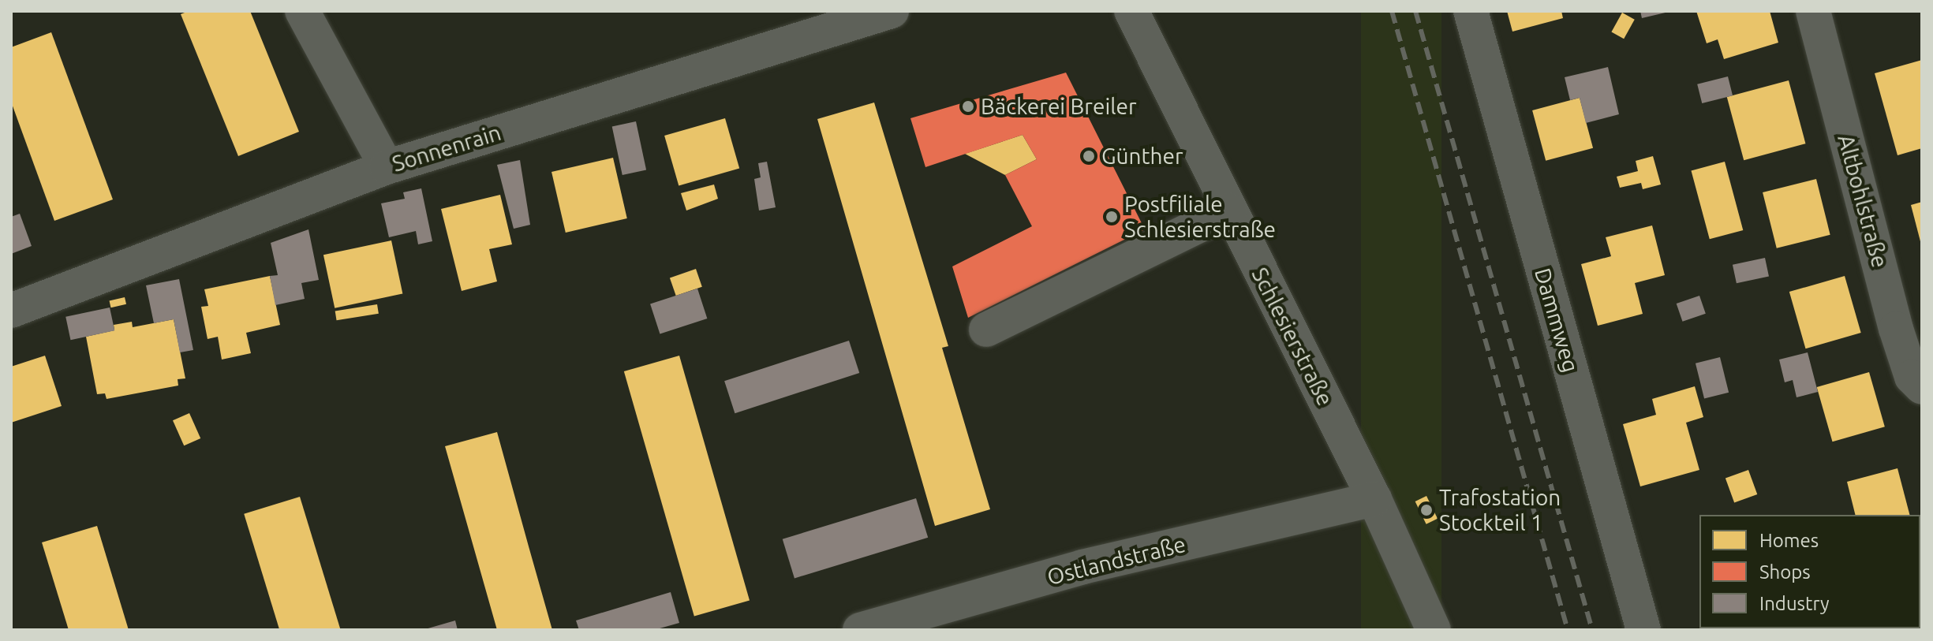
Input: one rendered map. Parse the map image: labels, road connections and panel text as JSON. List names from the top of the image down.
{
  "streets": {
    "street": [
      "Sonnenrain",
      "Altbohlstraße",
      "Dammweg",
      "Schlesierstraße",
      "Ostlandstraße"
    ]
  },
  "crossings": [
    ["Schlesierstraße", "Ostlandstraße"]
  ],
  "places": [
    "Bäckerei Breiler",
    "Günther",
    "Postfiliale Schlesierstraße",
    "Trafostation Stockteil 1"
  ],
  "legend": ["Homes", "Shops", "Industry"]
}
